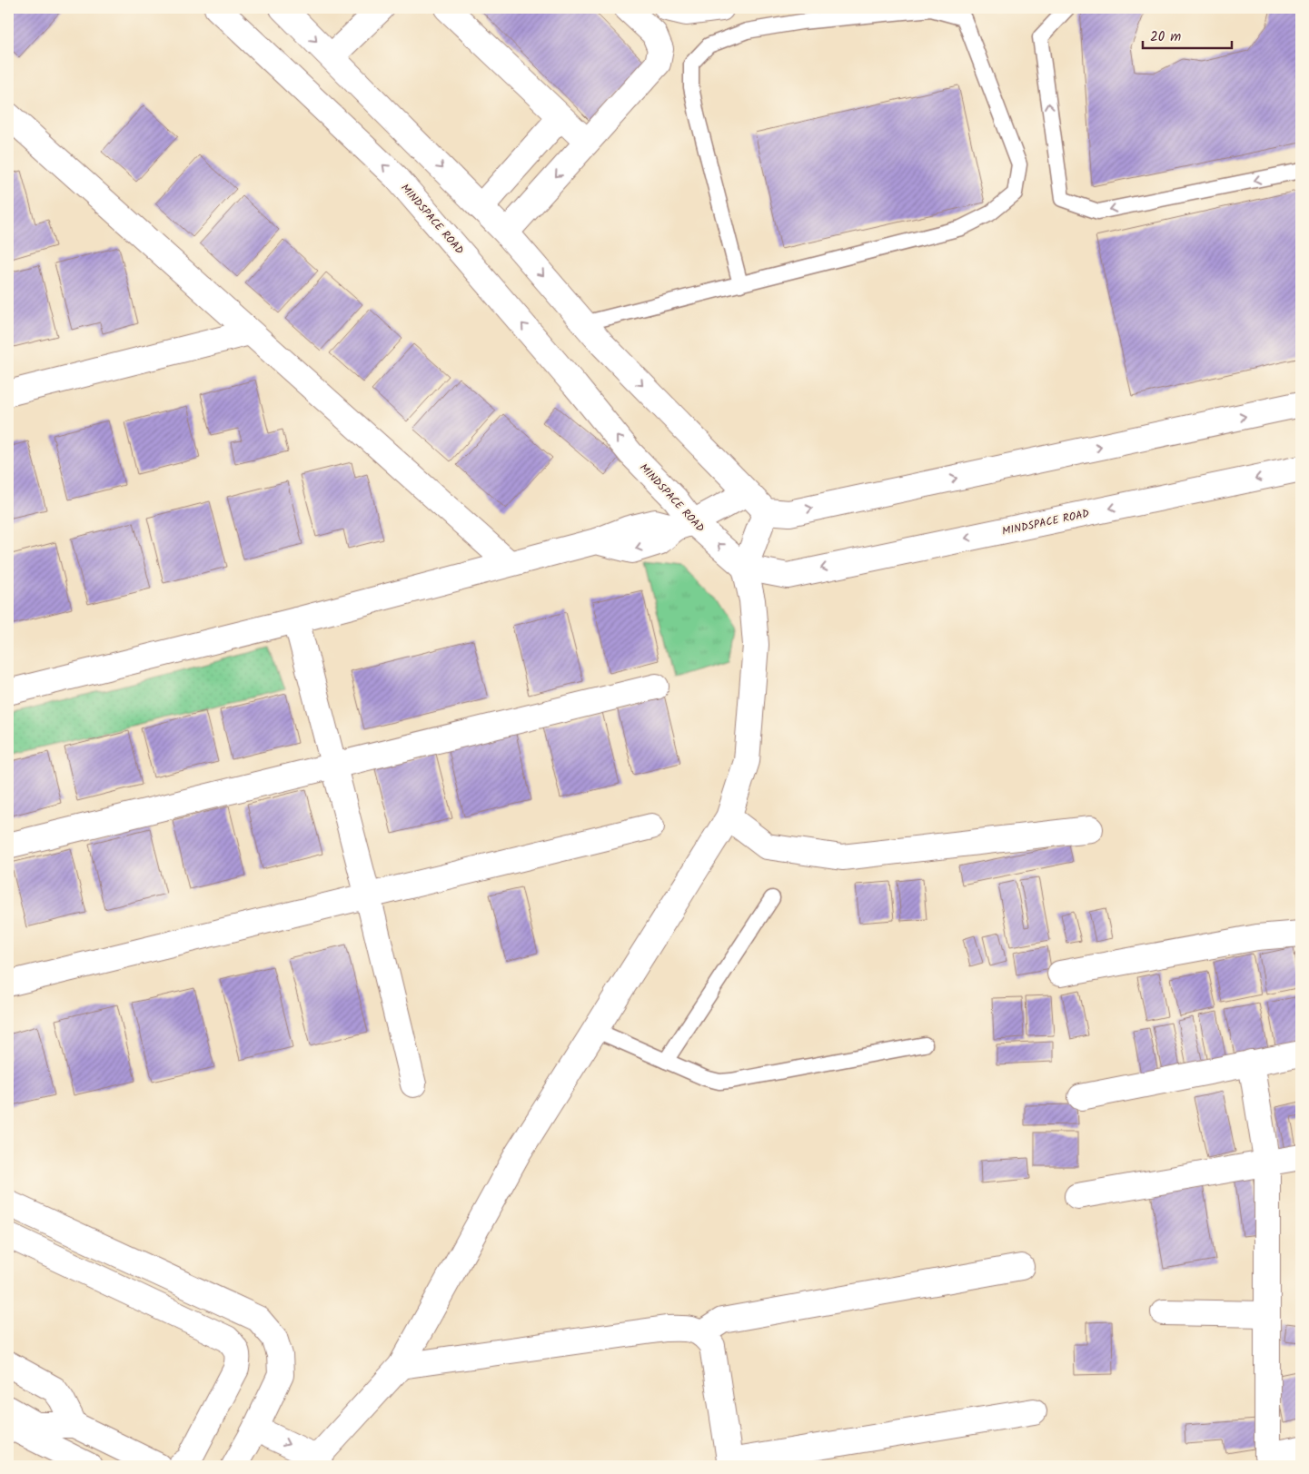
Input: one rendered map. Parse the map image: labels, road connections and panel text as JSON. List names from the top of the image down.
{
  "streets": {
    "street": ["MINDSPACE ROAD"]
  },
  "scale_bar": "20 m"
}
